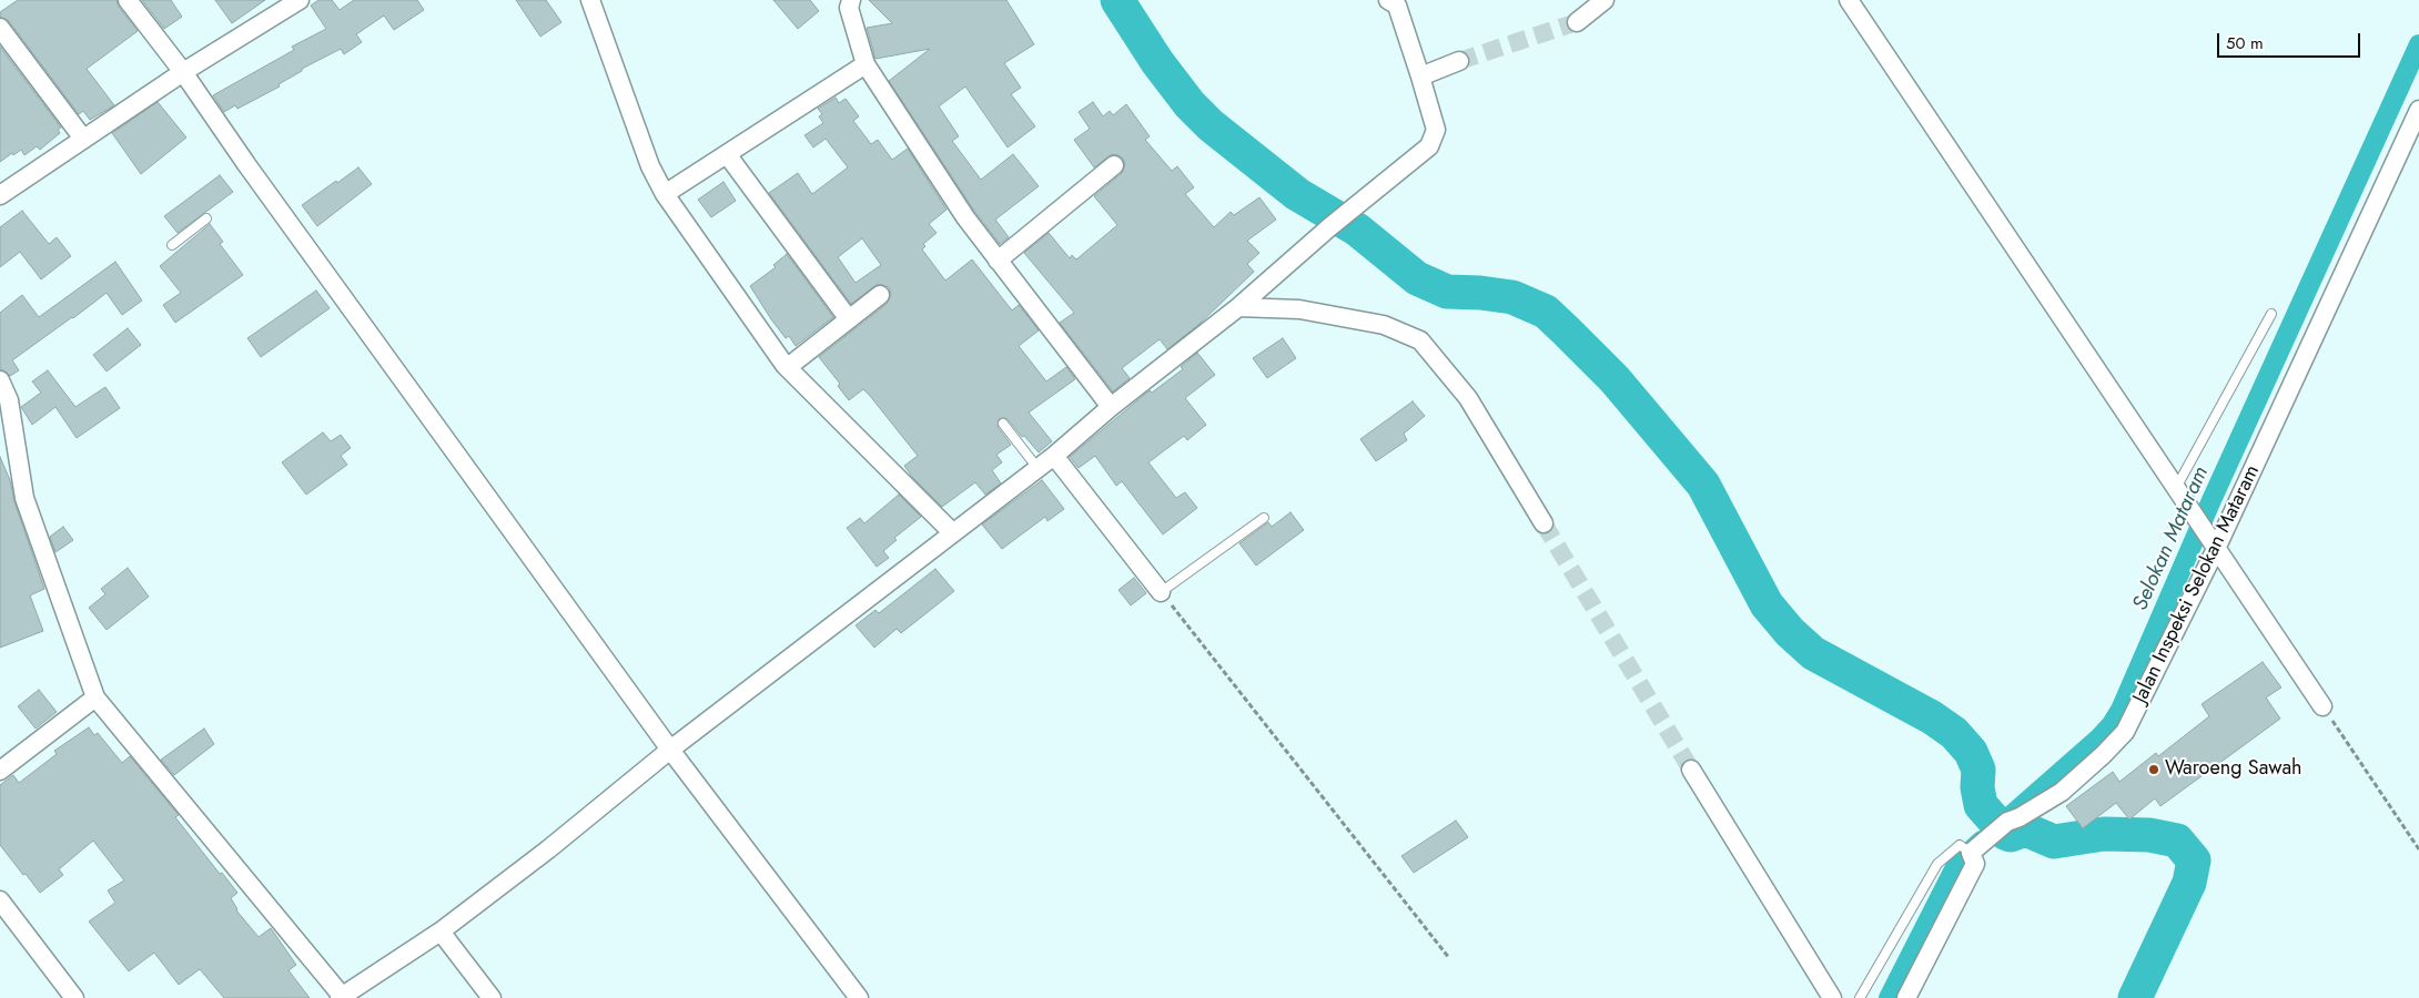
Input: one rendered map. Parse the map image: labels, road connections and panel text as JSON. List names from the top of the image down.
{
  "streets": {
    "street": ["Jalan Inspeksi Selokan Mataram"]
  },
  "water": ["Selokan Mataram"],
  "places": ["Waroeng Sawah"],
  "scale_bar": "50 m"
}
